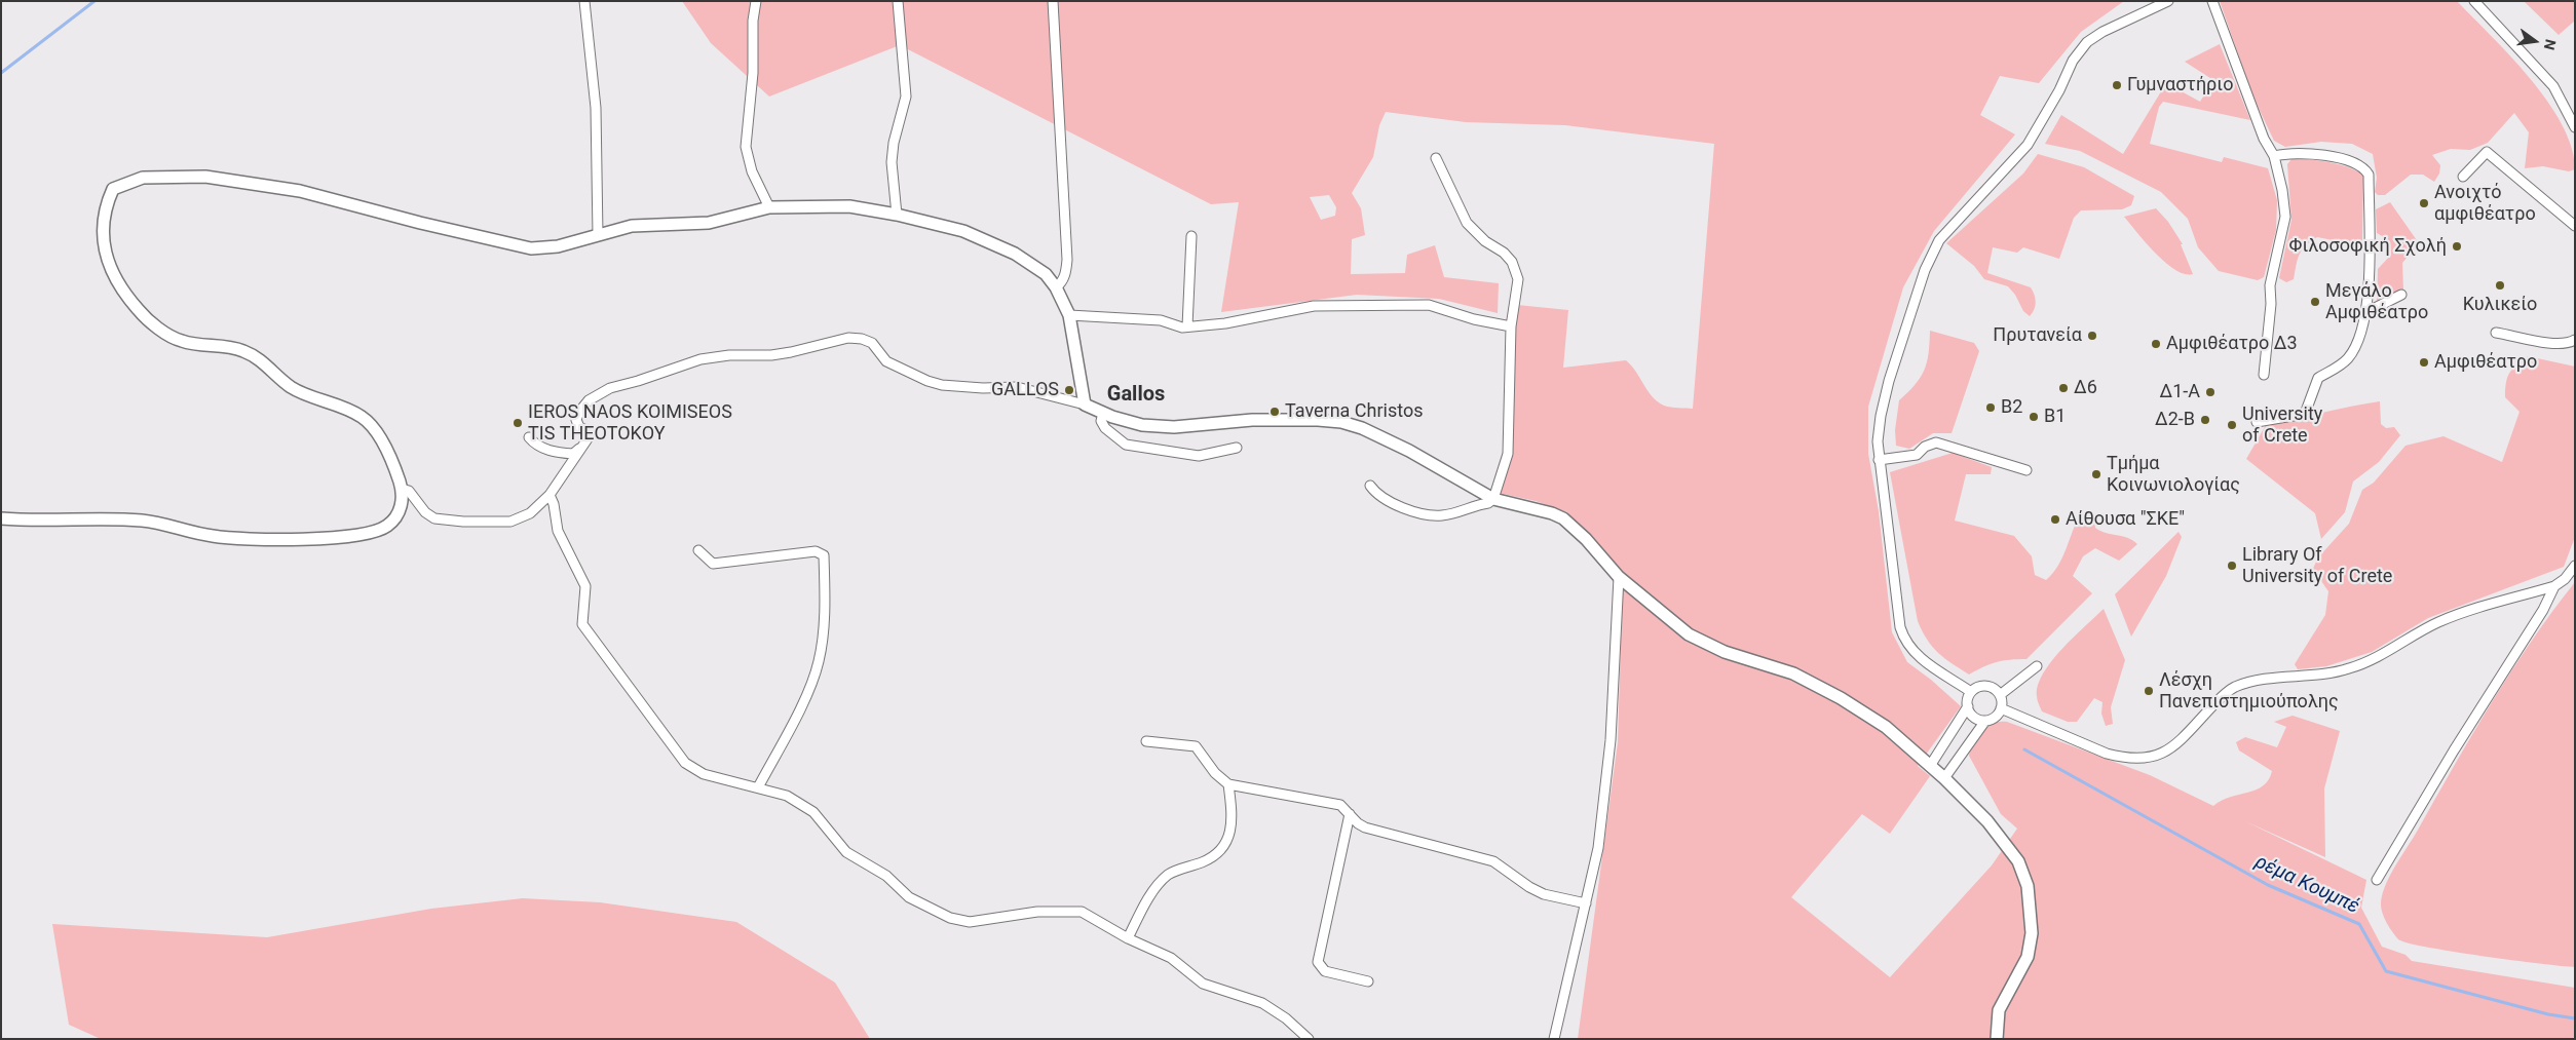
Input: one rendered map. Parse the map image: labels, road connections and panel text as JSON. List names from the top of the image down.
{
  "districts": ["Gallos"],
  "water": ["ρέμα Κουμπέ"],
  "places": [
    "Γυμναστήριο",
    "Ανοιχτό αμφιθέατρο",
    "Φιλοσοφική Σχολή",
    "Κυλικείο",
    "Μεγάλο Αμφιθέατρο",
    "Πρυτανεία",
    "Αμφιθέατρο Δ3",
    "Αμφιθέατρο",
    "Δ6",
    "GALLOS",
    "Δ1-Α",
    "Β2",
    "Taverna Christos",
    "Β1",
    "Δ2-Β",
    "IEROS NAOS KOIMISEOS TIS THEOTOKOY",
    "University of Crete",
    "Τμήμα Κοινωνιολογίας",
    "Αίθουσα \"ΣΚΕ\"",
    "Library Of University of Crete",
    "Λέσχη Πανεπιστημιούπολης"
  ],
  "north": "right"
}
